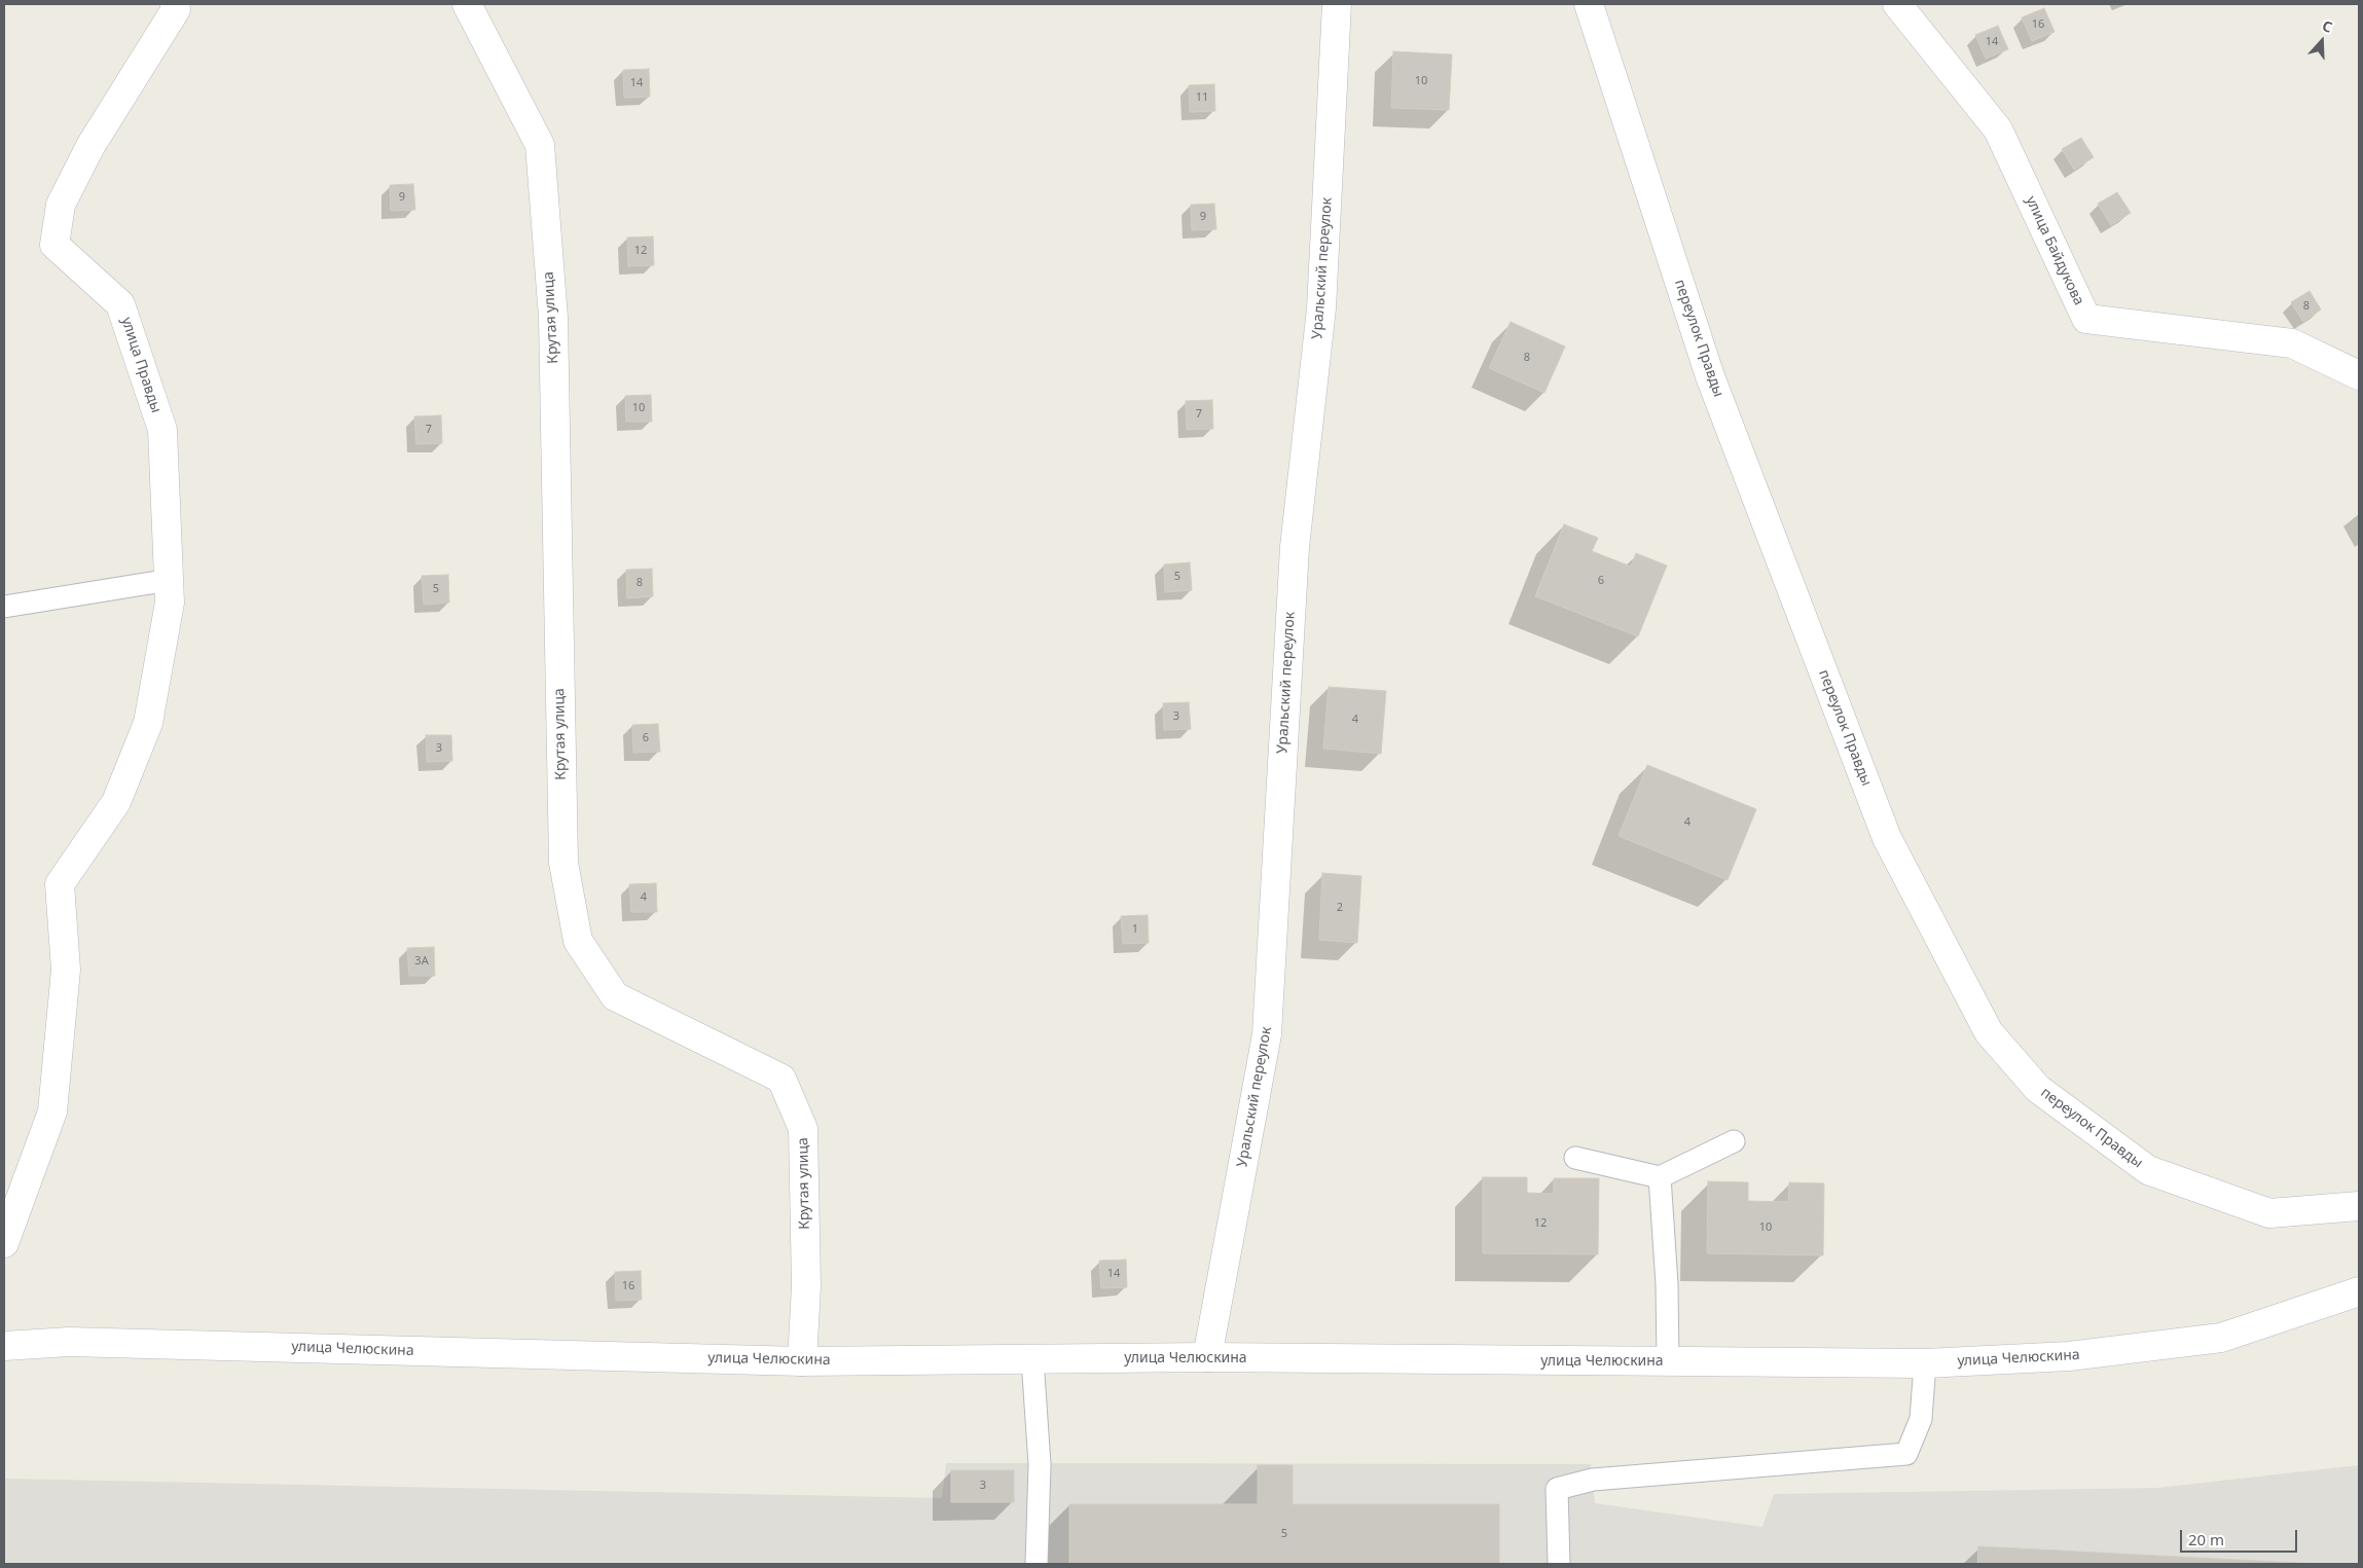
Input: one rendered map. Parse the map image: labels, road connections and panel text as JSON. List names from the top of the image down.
{
  "streets": {
    "street": [
      "улица Байдукова",
      "Уральский переулок",
      "Крутая улица",
      "переулок Правды",
      "улица Правды",
      "улица Челюскина"
    ]
  },
  "crossings": [
    ["Уральский переулок", "улица Челюскина"],
    ["Крутая улица", "улица Челюскина"]
  ],
  "house_numbers": [
    "16",
    "14",
    "10",
    "14",
    "11",
    "9",
    "9",
    "12",
    "8",
    "8",
    "10",
    "7",
    "7",
    "5",
    "6",
    "8",
    "5",
    "3",
    "4",
    "6",
    "3",
    "4",
    "4",
    "2",
    "1",
    "3А",
    "12",
    "10",
    "14",
    "16",
    "3",
    "5"
  ],
  "scale_bar": "20 m",
  "north": "top"
}
